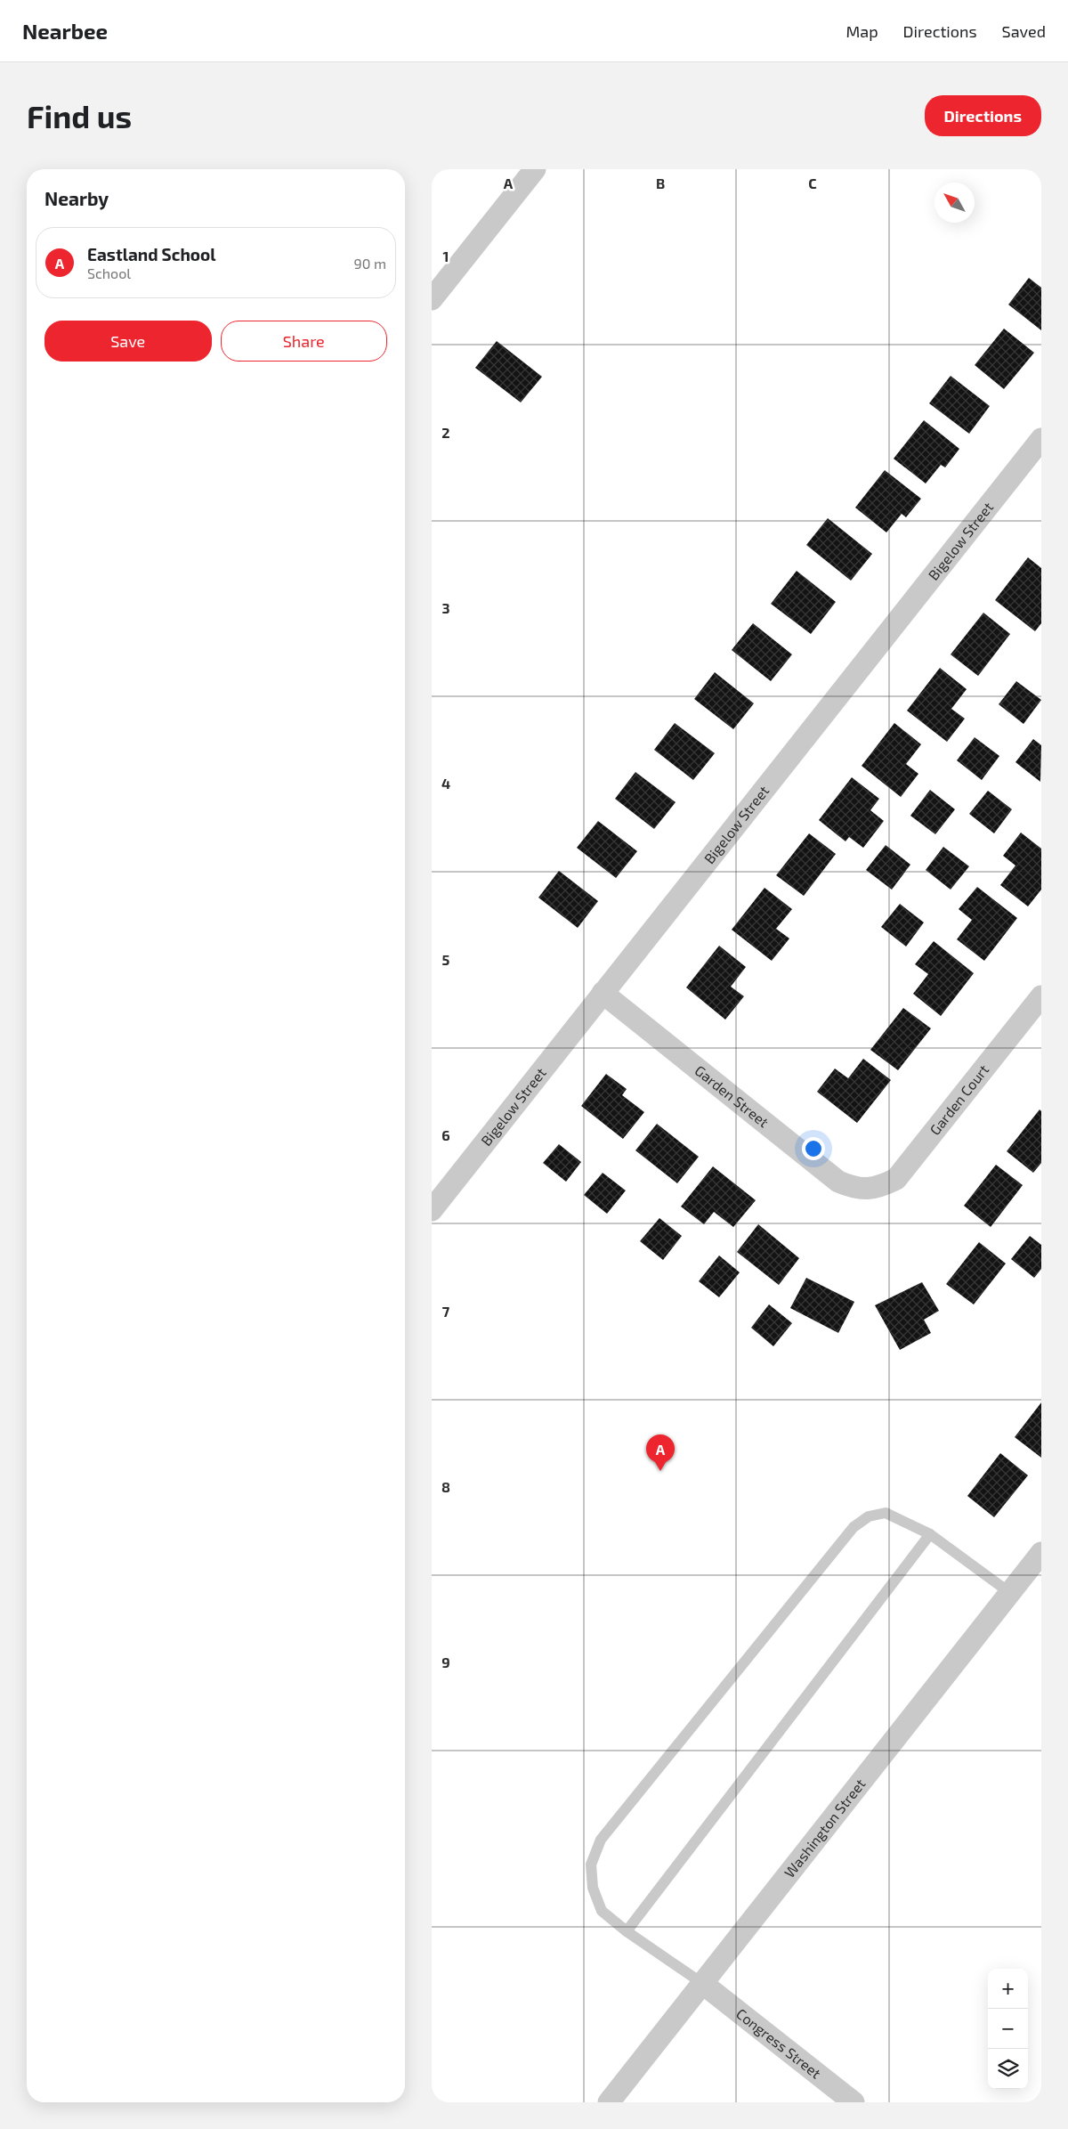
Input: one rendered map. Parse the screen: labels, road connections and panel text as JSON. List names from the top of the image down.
{
  "streets": {
    "street": [
      "Bigelow Street",
      "Garden Street",
      "Garden Court",
      "Washington Street",
      "Congress Street"
    ]
  },
  "crossings": [
    ["Bigelow Street", "Garden Street"],
    ["Garden Street", "Garden Court"],
    ["Washington Street", "Congress Street"]
  ],
  "north": "top left",
  "page": {
    "header": "Nearbee",
    "nav": ["Map", "Directions", "Saved"],
    "buttons": [
      "Directions",
      ["Save", "Share"]
    ],
    "title": "Find us",
    "heading": "Nearby",
    "list": [
      {
        "mark": "A",
        "name": "Eastland School",
        "note": "School",
        "value": "90 m"
      }
    ],
    "pins": "A",
    "map_buttons": ["+", "−"]
  },
  "grid": {
    "columns": ["A", "B", "C"],
    "rows": [
      "1",
      "2",
      "3",
      "4",
      "5",
      "6",
      "7",
      "8",
      "9"
    ]
  }
}
